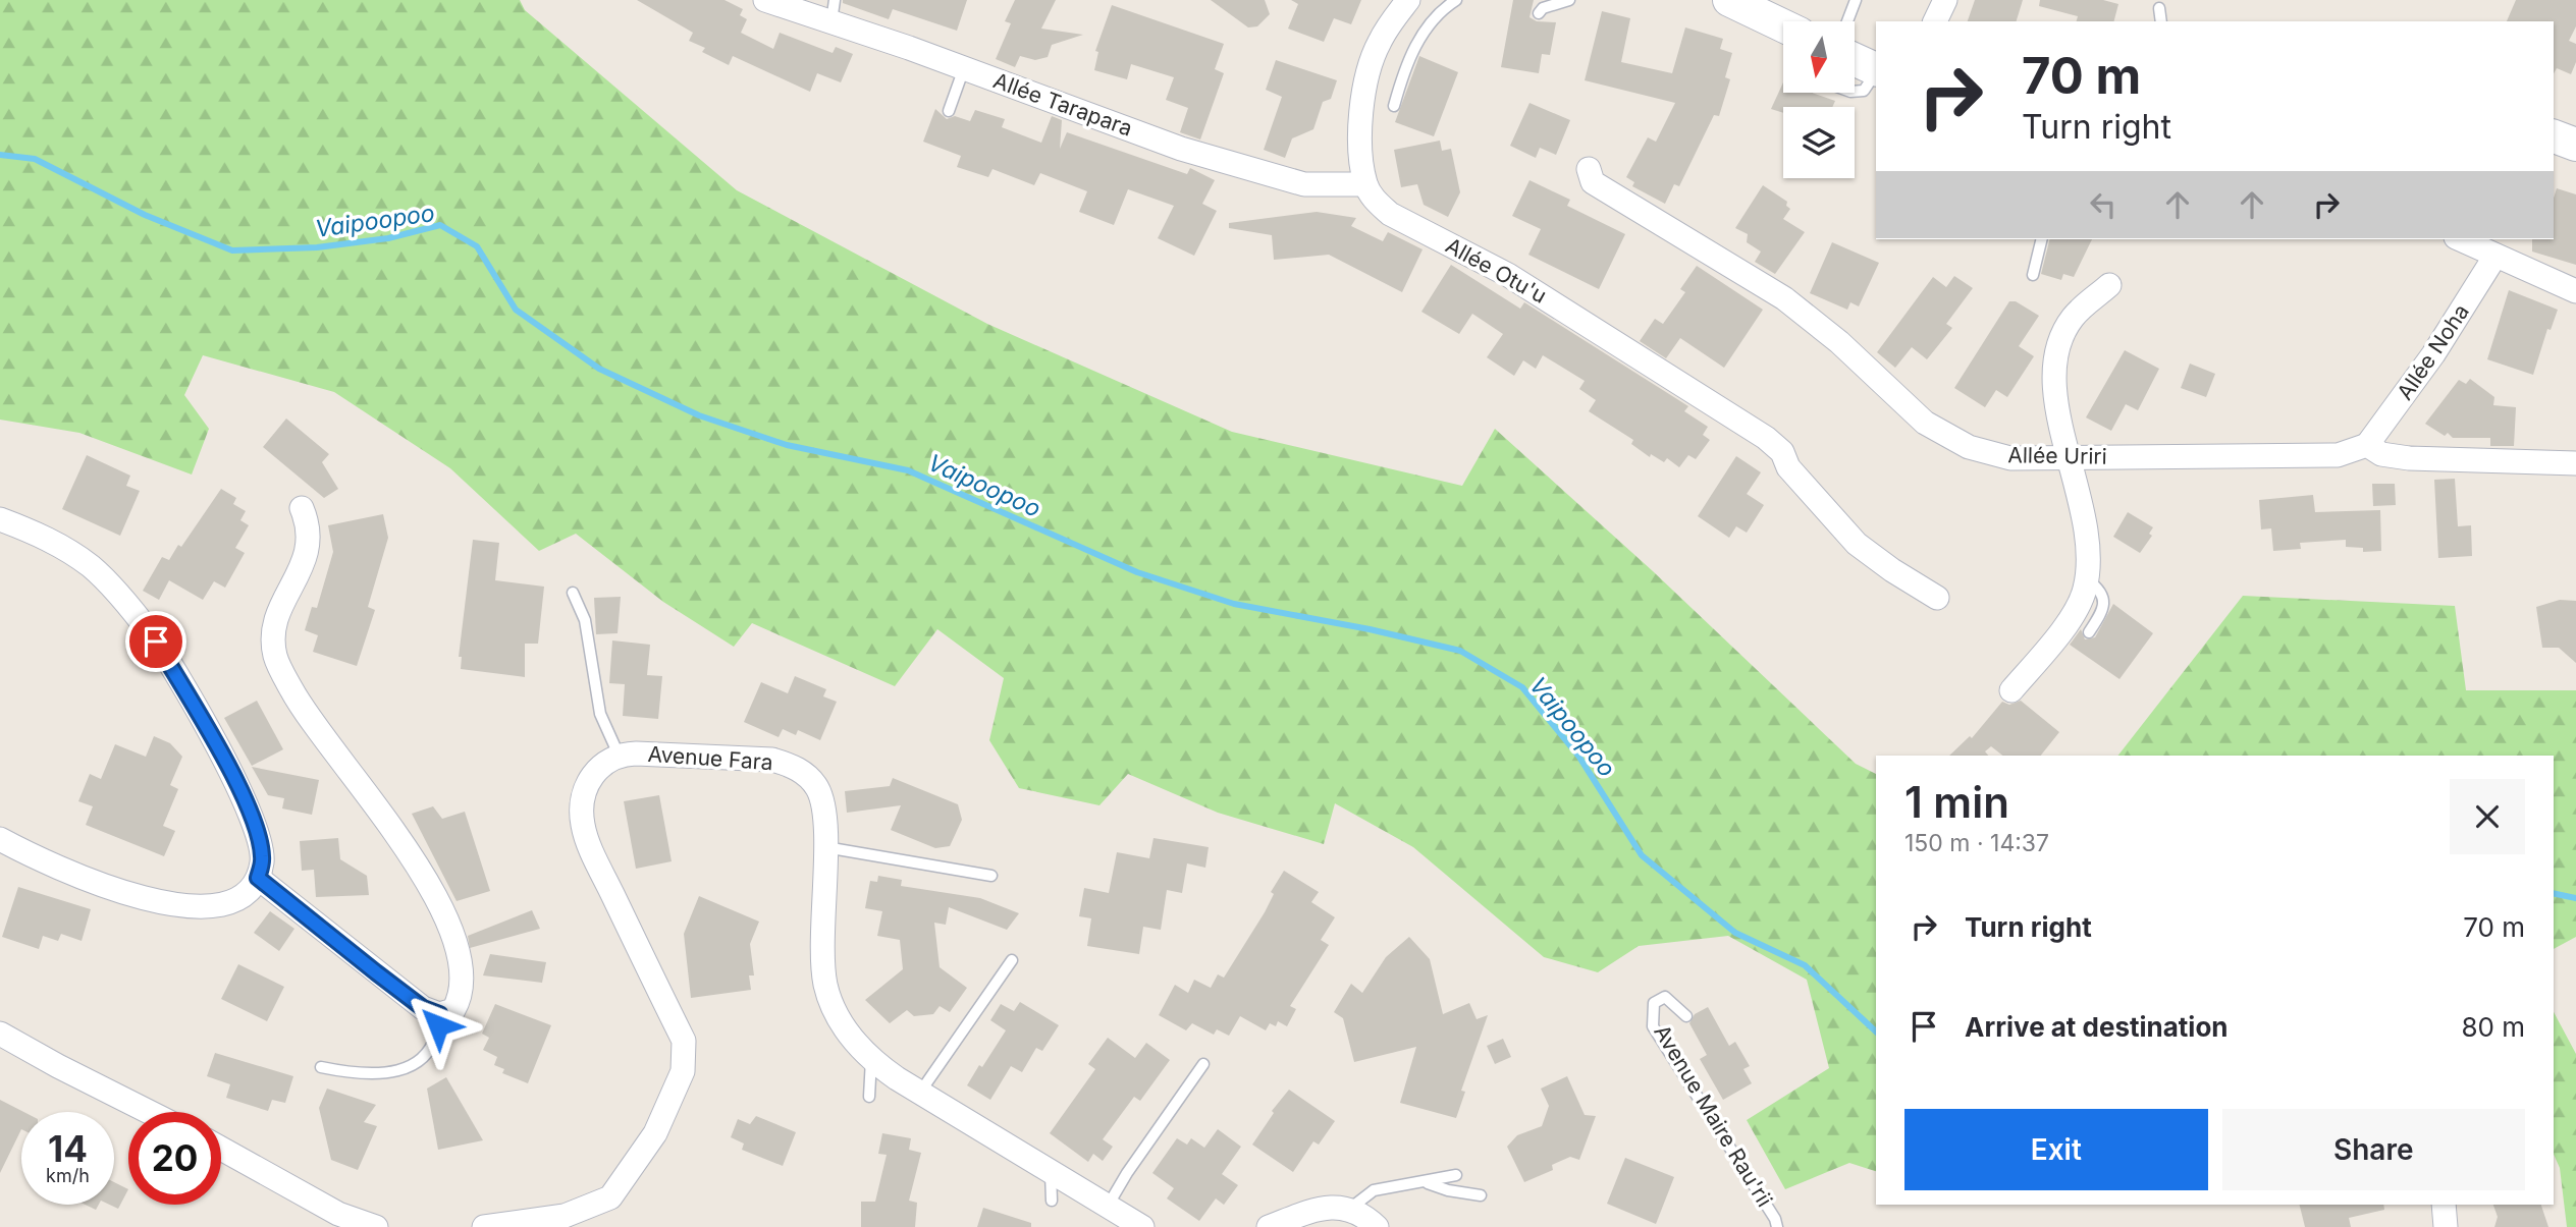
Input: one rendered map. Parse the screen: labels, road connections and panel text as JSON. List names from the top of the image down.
{
  "streets": {
    "street": [
      "Allée Tarapara",
      "Allée Otu'u",
      "Allée Noha",
      "Allée Uriri",
      "Avenue Fara"
    ],
    "lane": ["Avenue Maire Rau'rii"]
  },
  "crossings": [
    ["Allée Tarapara", "Allée Otu'u"],
    ["Allée Noha", "Allée Uriri"]
  ],
  "water": ["Vaipoopoo"],
  "north": "bottom",
  "page": {
    "turn": ["70 m", "Turn right"],
    "heading": ["1 min", "150 m · 14:37"],
    "list": [
      {
        "name": "Turn right",
        "value": "70 m"
      },
      {
        "name": "Arrive at destination",
        "value": "80 m"
      }
    ],
    "buttons": ["Exit", "Share"],
    "speed": "14 km/h",
    "limit": "20"
  }
}
